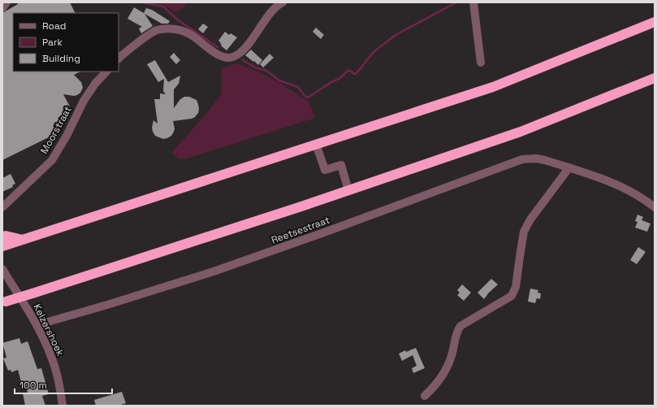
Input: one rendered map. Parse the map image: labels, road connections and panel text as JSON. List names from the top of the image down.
{
  "streets": {
    "street": ["Moorstraat", "Reetsestraat", "Keizershoek"]
  },
  "crossings": [
    ["Reetsestraat", "Keizershoek"]
  ],
  "legend": ["Road", "Park", "Building"],
  "scale_bar": "100 m"
}
